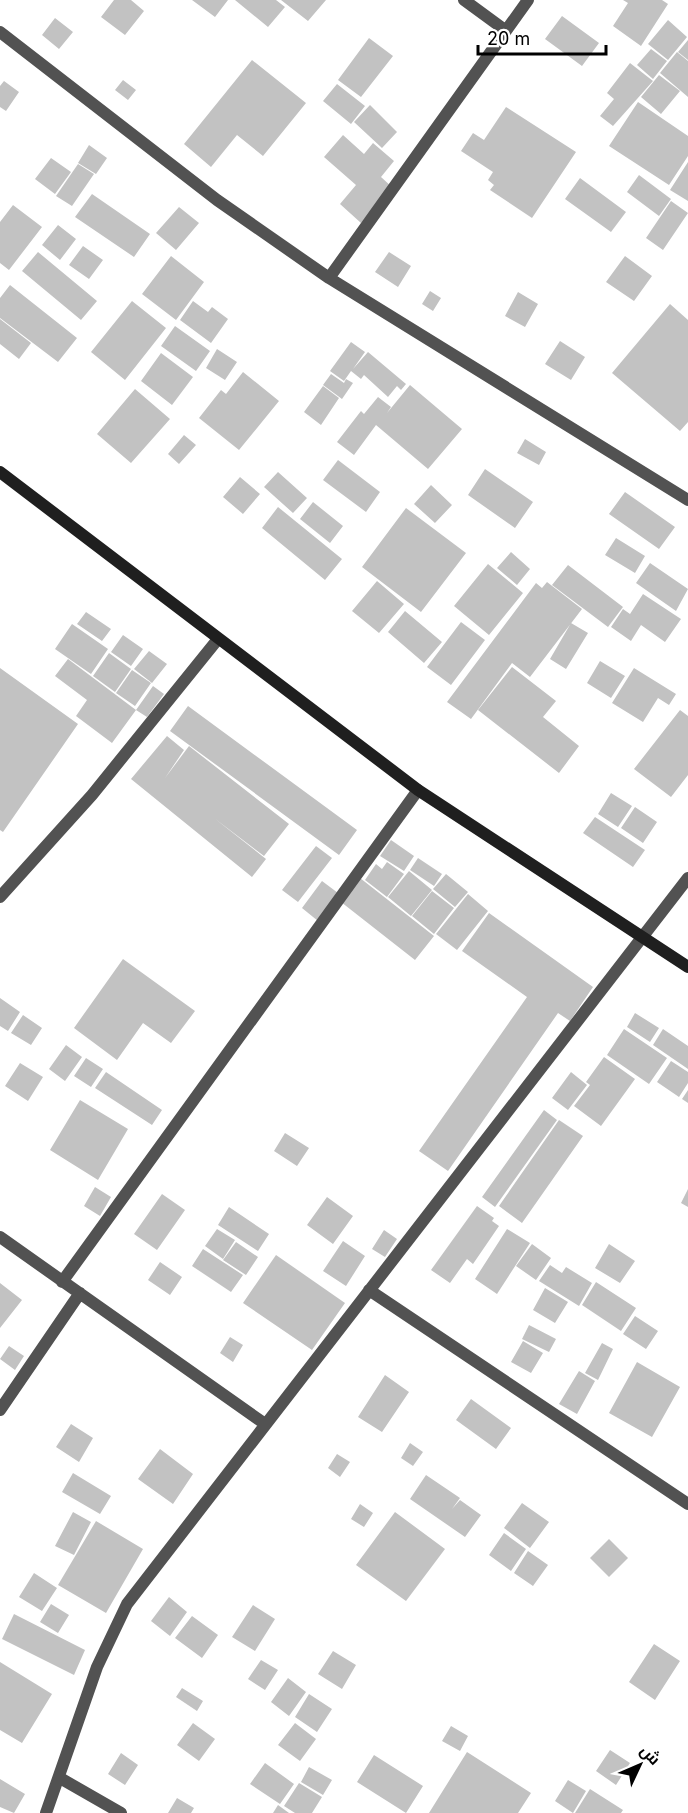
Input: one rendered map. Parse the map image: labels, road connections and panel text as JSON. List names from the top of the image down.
{
  "scale_bar": "20 m",
  "north": "top right"
}
